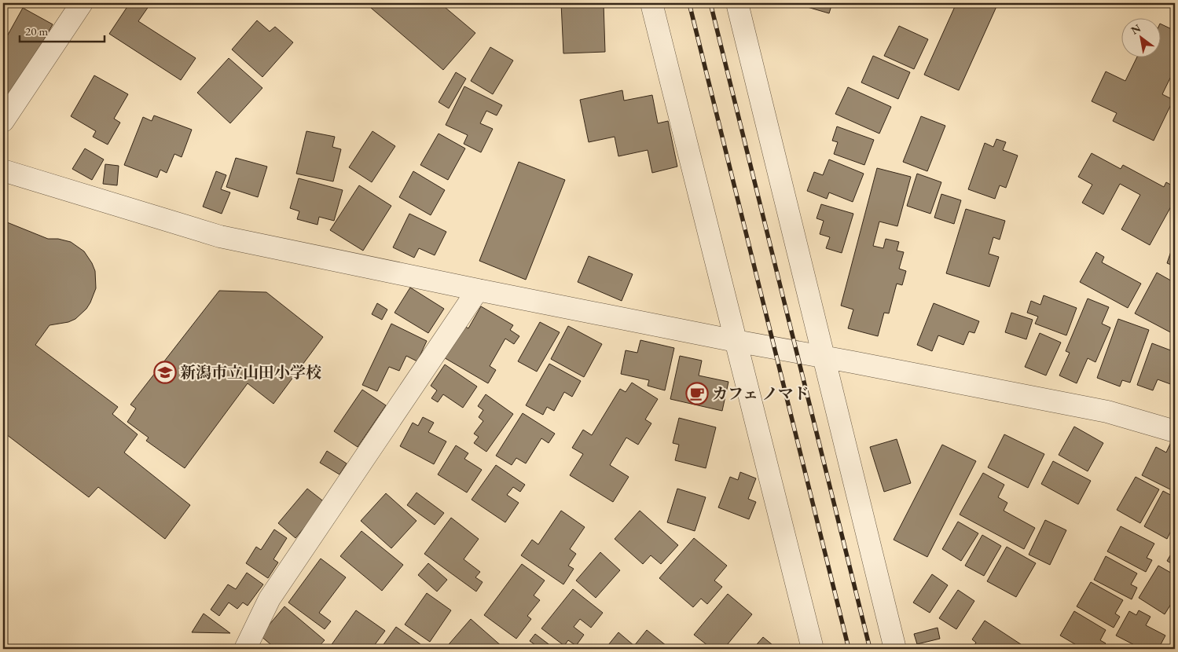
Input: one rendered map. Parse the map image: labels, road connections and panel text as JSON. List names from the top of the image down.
{
  "places": {
    "school or university": ["新潟市立山田小学校"],
    "cafe": ["カフェ ノマド"]
  },
  "scale_bar": "20 m",
  "north": "top left"
}
